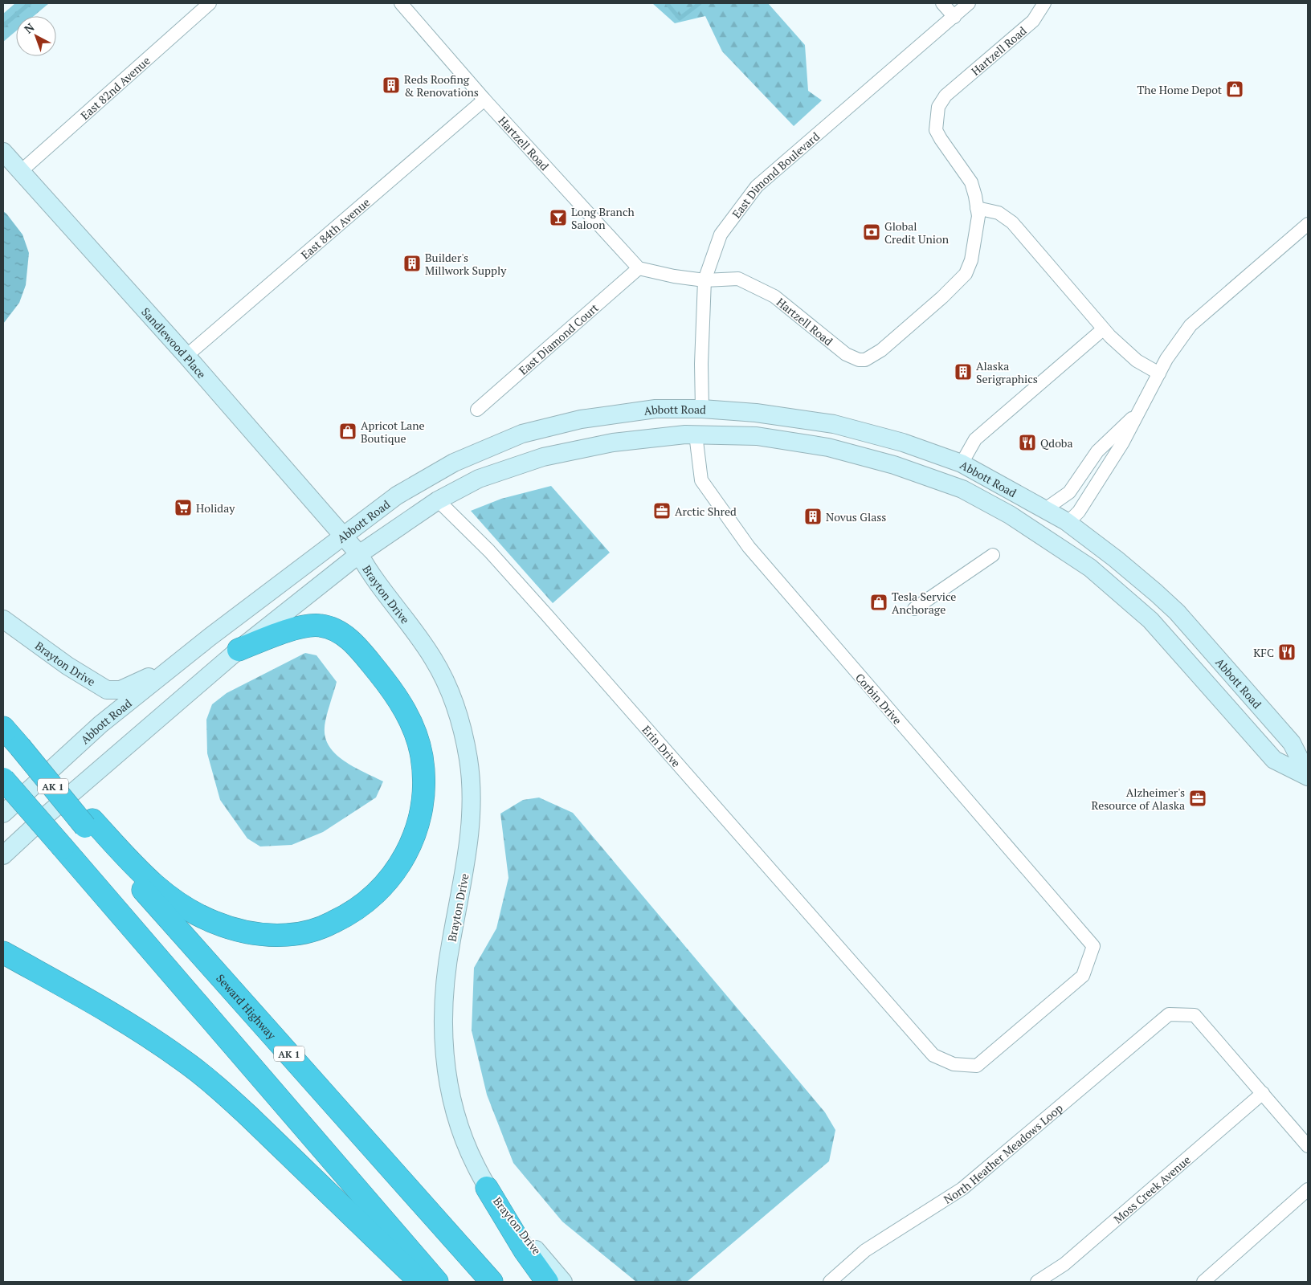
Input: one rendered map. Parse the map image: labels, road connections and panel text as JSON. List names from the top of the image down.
{
  "streets": {
    "highway": ["AK 1", "Seward Highway"],
    "main road": ["Sandlewood Place", "Abbott Road", "Brayton Drive"],
    "street": [
      "Hartzell Road",
      "East 82nd Avenue",
      "East Dimond Boulevard",
      "East 84th Avenue",
      "East Diamond Court",
      "Corbin Drive",
      "Erin Drive",
      "North Heather Meadows Loop",
      "Moss Creek Avenue"
    ]
  },
  "crossings": [
    ["Hartzell Road", "East Dimond Boulevard"],
    ["Hartzell Road", "East 84th Avenue"],
    ["Hartzell Road", "East Diamond Court"],
    ["East 82nd Avenue", "Sandlewood Place"],
    ["East Dimond Boulevard", "Abbott Road"],
    ["East 84th Avenue", "Sandlewood Place"],
    ["Sandlewood Place", "Abbott Road"],
    ["Sandlewood Place", "Brayton Drive"],
    ["Abbott Road", "Brayton Drive"],
    ["Abbott Road", "Corbin Drive"],
    ["Abbott Road", "Erin Drive"],
    ["Corbin Drive", "Erin Drive"],
    ["North Heather Meadows Loop", "Moss Creek Avenue"]
  ],
  "places": {
    "building": [
      "Reds Roofing & Renovations",
      "Builder's Millwork Supply",
      "Alaska Serigraphics",
      "Novus Glass"
    ],
    "shop": ["The Home Depot", "Apricot Lane Boutique", "Tesla Service Anchorage"],
    "bar": ["Long Branch Saloon"],
    "bank": ["Global Credit Union"],
    "restaurant": ["Qdoba", "KFC"],
    "supermarket": ["Holiday"],
    "office": ["Arctic Shred", "Alzheimer's Resource of Alaska"]
  },
  "north": "top left"
}
